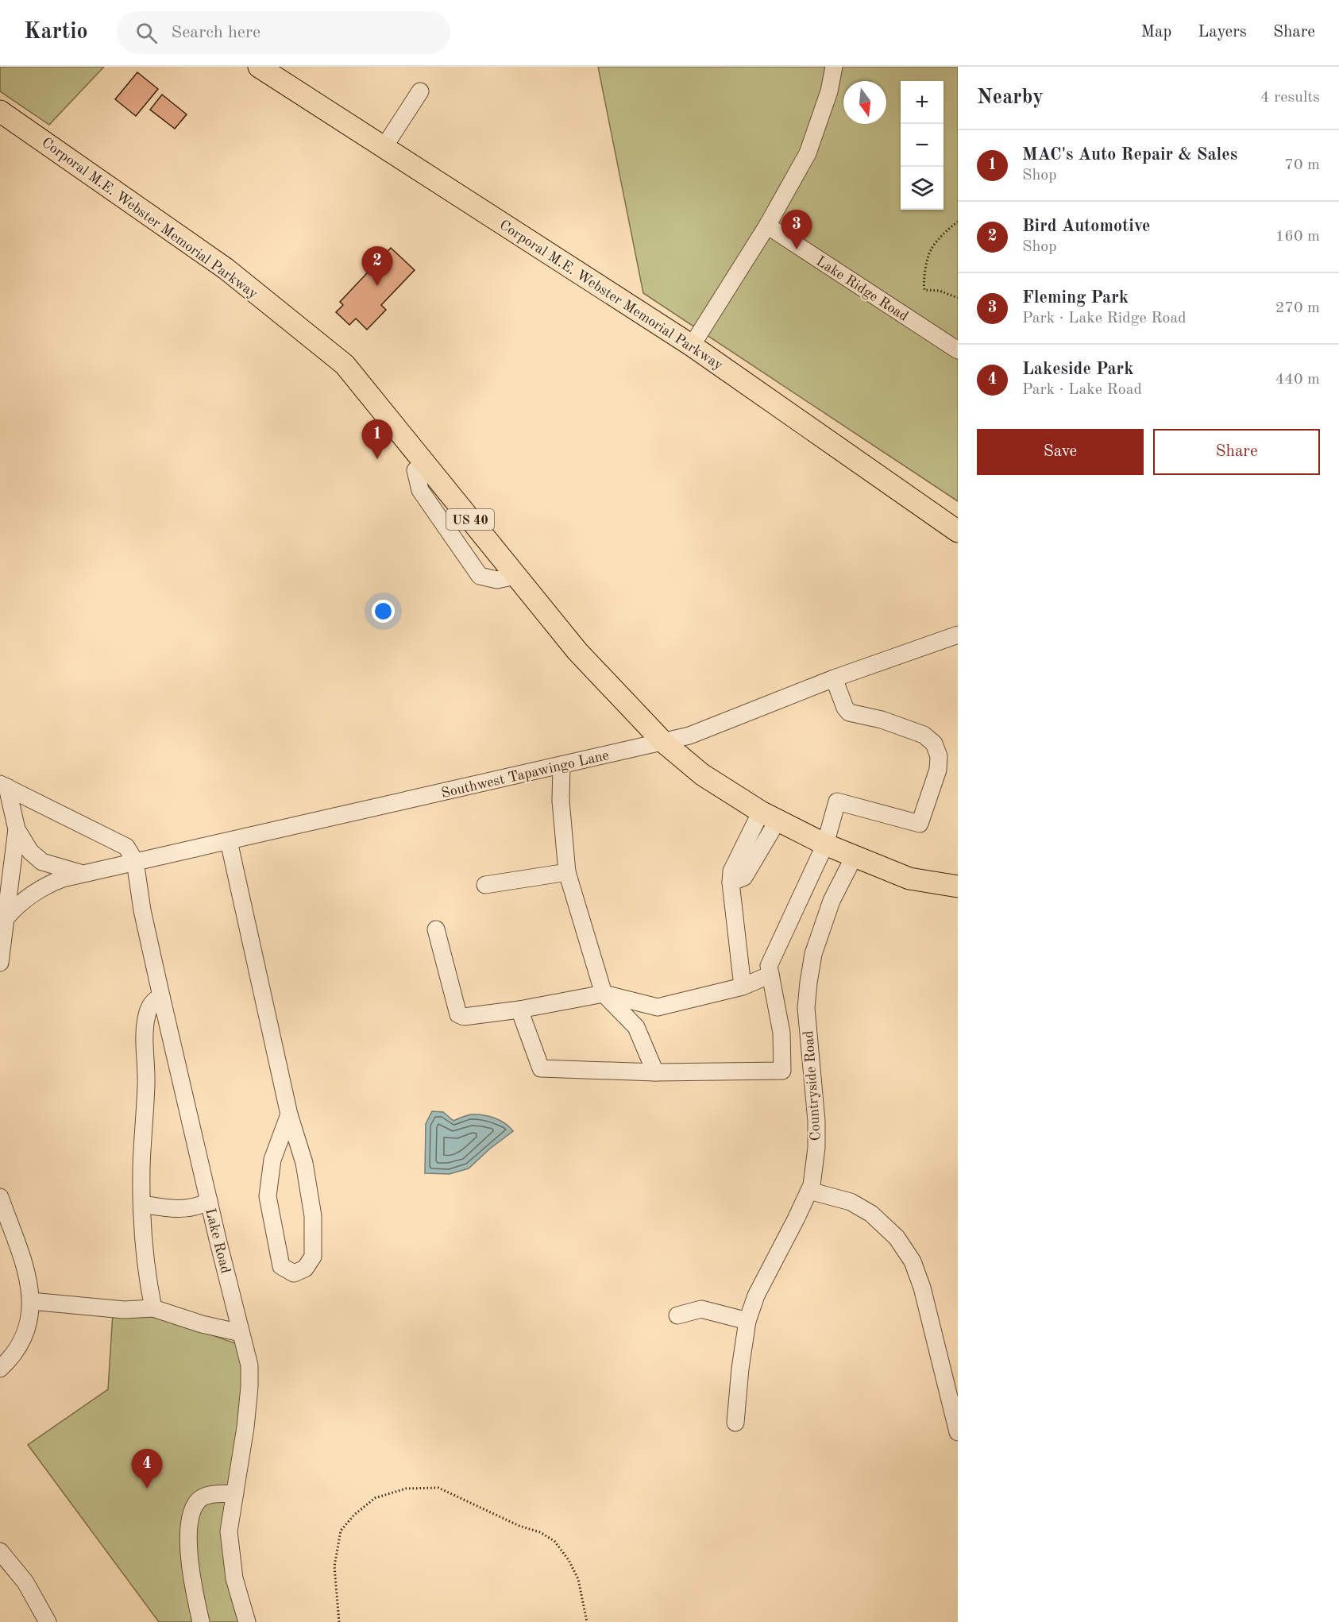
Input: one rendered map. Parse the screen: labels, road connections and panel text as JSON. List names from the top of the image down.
{
  "streets": {
    "main road": ["Corporal M.E. Webster Memorial Parkway", "US 40"],
    "street": [
      "Lake Ridge Road",
      "Southwest Tapawingo Lane",
      "Countryside Road",
      "Lake Road"
    ]
  },
  "crossings": [
    ["Corporal M.E. Webster Memorial Parkway", "Southwest Tapawingo Lane"],
    ["Corporal M.E. Webster Memorial Parkway", "Countryside Road"],
    ["Southwest Tapawingo Lane", "Lake Road"]
  ],
  "north": "bottom",
  "page": {
    "header": "Kartio",
    "search": "Search here",
    "nav": ["Map", "Layers", "Share"],
    "heading": ["Nearby", "4 results"],
    "map_buttons": ["+", "−"],
    "list": [
      {
        "mark": "1",
        "name": "MAC's Auto Repair & Sales",
        "note": "Shop",
        "value": "70 m"
      },
      {
        "mark": "2",
        "name": "Bird Automotive",
        "note": "Shop",
        "value": "160 m"
      },
      {
        "mark": "3",
        "name": "Fleming Park",
        "note": "Park · Lake Ridge Road",
        "value": "270 m"
      },
      {
        "mark": "4",
        "name": "Lakeside Park",
        "note": "Park · Lake Road",
        "value": "440 m"
      }
    ],
    "pins": [
      "3",
      "2",
      "1",
      "4"
    ],
    "buttons": ["Save", "Share"]
  }
}
